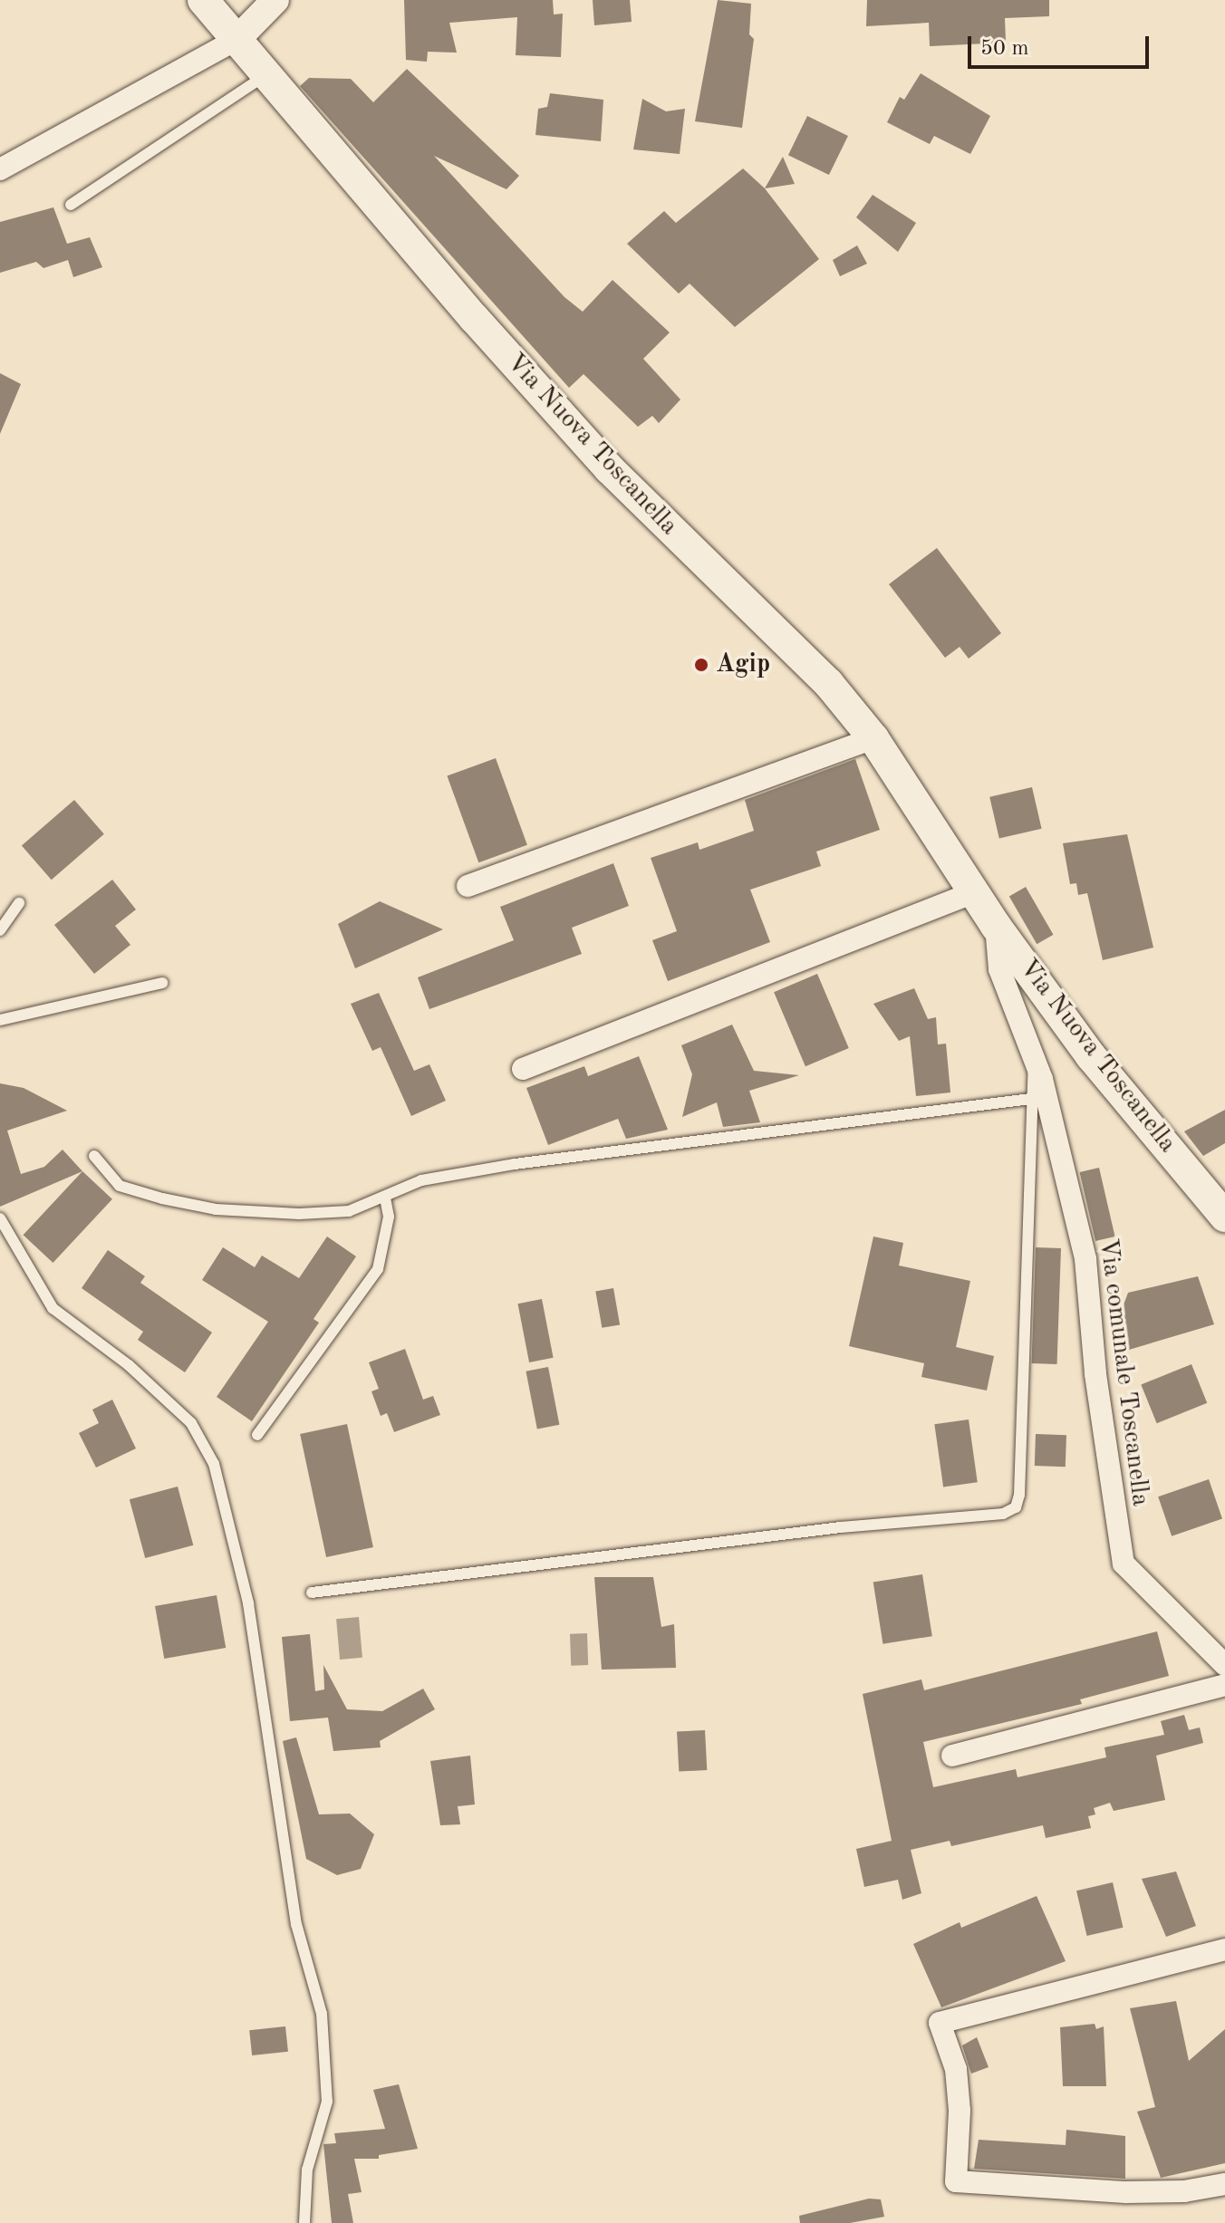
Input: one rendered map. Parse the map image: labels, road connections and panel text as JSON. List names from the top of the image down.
{
  "streets": {
    "main road": ["Via Nuova Toscanella"],
    "street": ["Via comunale Toscanella"]
  },
  "crossings": [
    ["Via Nuova Toscanella", "Via comunale Toscanella"]
  ],
  "places": ["Agip"],
  "scale_bar": "50 m"
}
